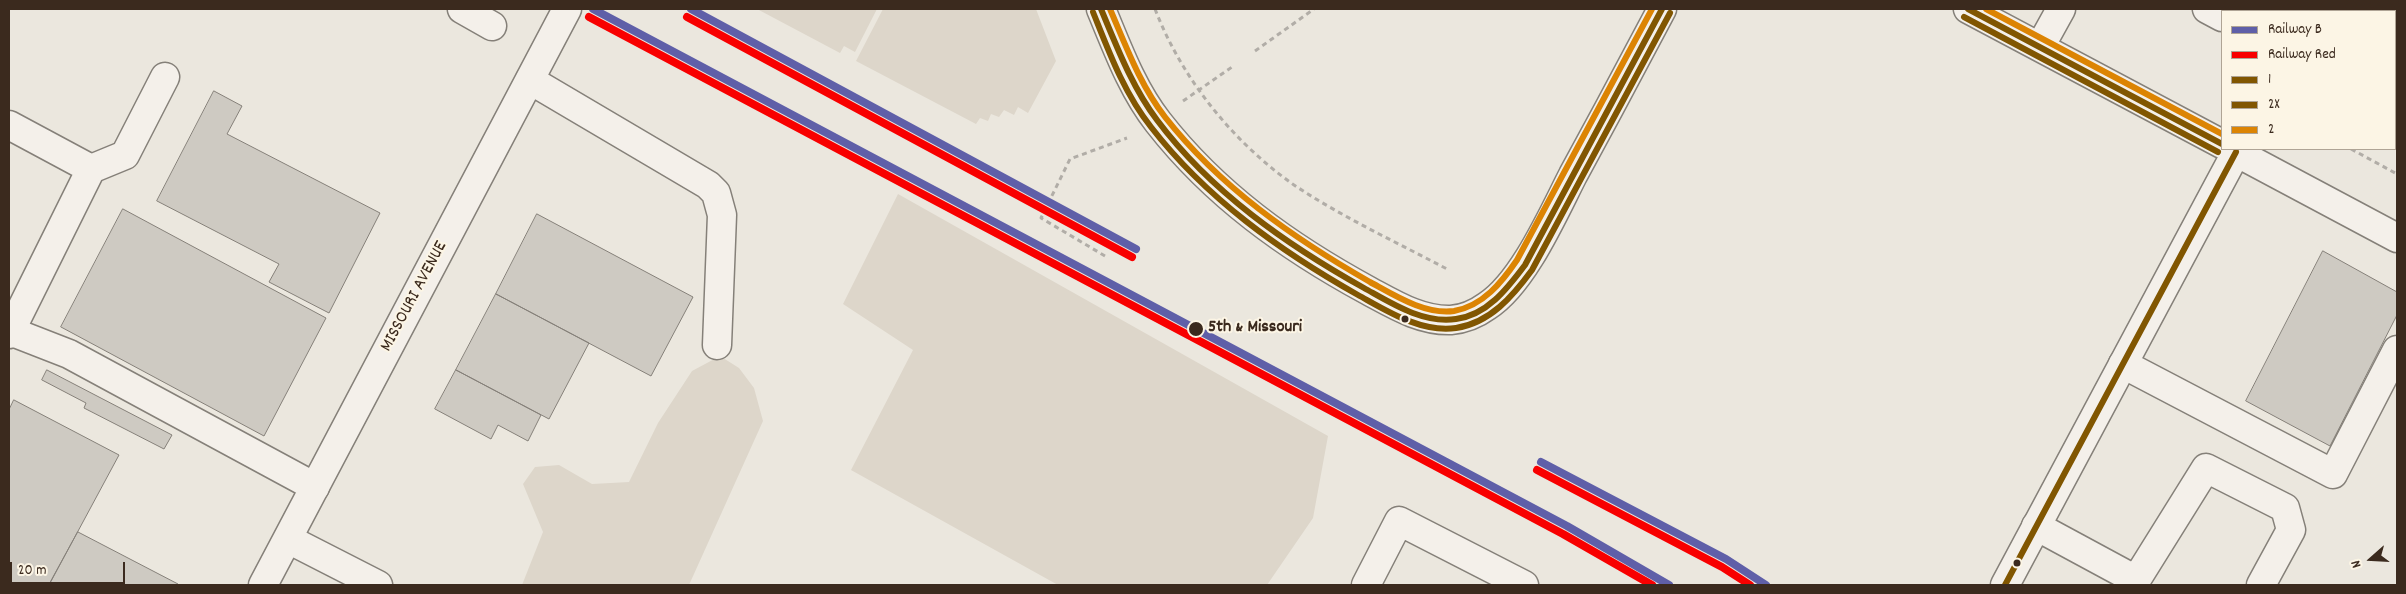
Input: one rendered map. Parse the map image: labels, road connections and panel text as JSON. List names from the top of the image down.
{
  "streets": {
    "main road": ["MISSOURI AVENUE"]
  },
  "places": ["5th & Missouri"],
  "lines": [
    "rail line B",
    "transit line 1",
    "transit line 2",
    "transit line 2X",
    "rail line Red"
  ],
  "legend": [
    "Railway B",
    "Railway Red",
    "1",
    "2X",
    "2"
  ],
  "scale_bar": "20 m",
  "north": "left"
}
